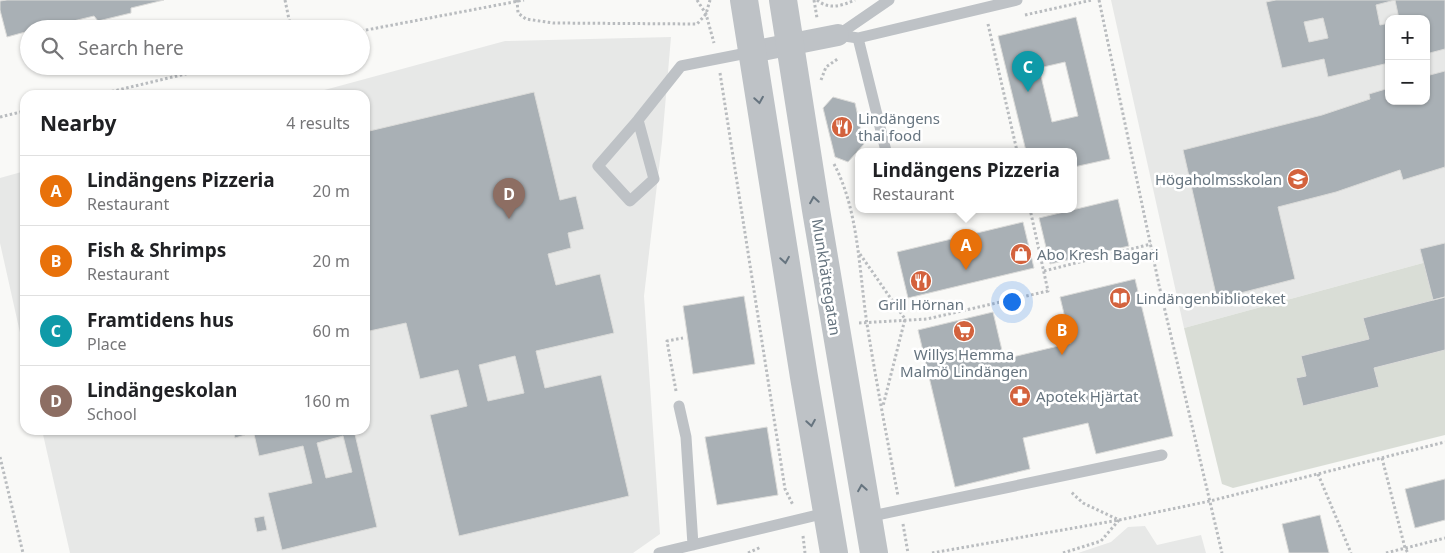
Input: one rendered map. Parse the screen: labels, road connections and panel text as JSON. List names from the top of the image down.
{
  "streets": {
    "street": ["Munkhättegatan"]
  },
  "places": {
    "restaurant": ["Lindängens thai food", "Grill Hörnan"],
    "school or university": ["Högaholmsskolan"],
    "shop": ["Abo Kresh Bagari"],
    "library": ["Lindängenbiblioteket"],
    "supermarket": ["Willys Hemma Malmö Lindängen"],
    "pharmacy": ["Apotek Hjärtat"]
  },
  "page": {
    "map_buttons": ["+", "−"],
    "search": "Search here",
    "pins": [
      "C",
      "D",
      "A",
      "B"
    ],
    "heading": ["Nearby", "4 results"],
    "popup": ["Lindängens Pizzeria", "Restaurant"],
    "list": [
      {
        "mark": "A",
        "name": "Lindängens Pizzeria",
        "note": "Restaurant",
        "value": "20 m"
      },
      {
        "mark": "B",
        "name": "Fish & Shrimps",
        "note": "Restaurant",
        "value": "20 m"
      },
      {
        "mark": "C",
        "name": "Framtidens hus",
        "note": "Place",
        "value": "60 m"
      },
      {
        "mark": "D",
        "name": "Lindängeskolan",
        "note": "School",
        "value": "160 m"
      }
    ]
  }
}
